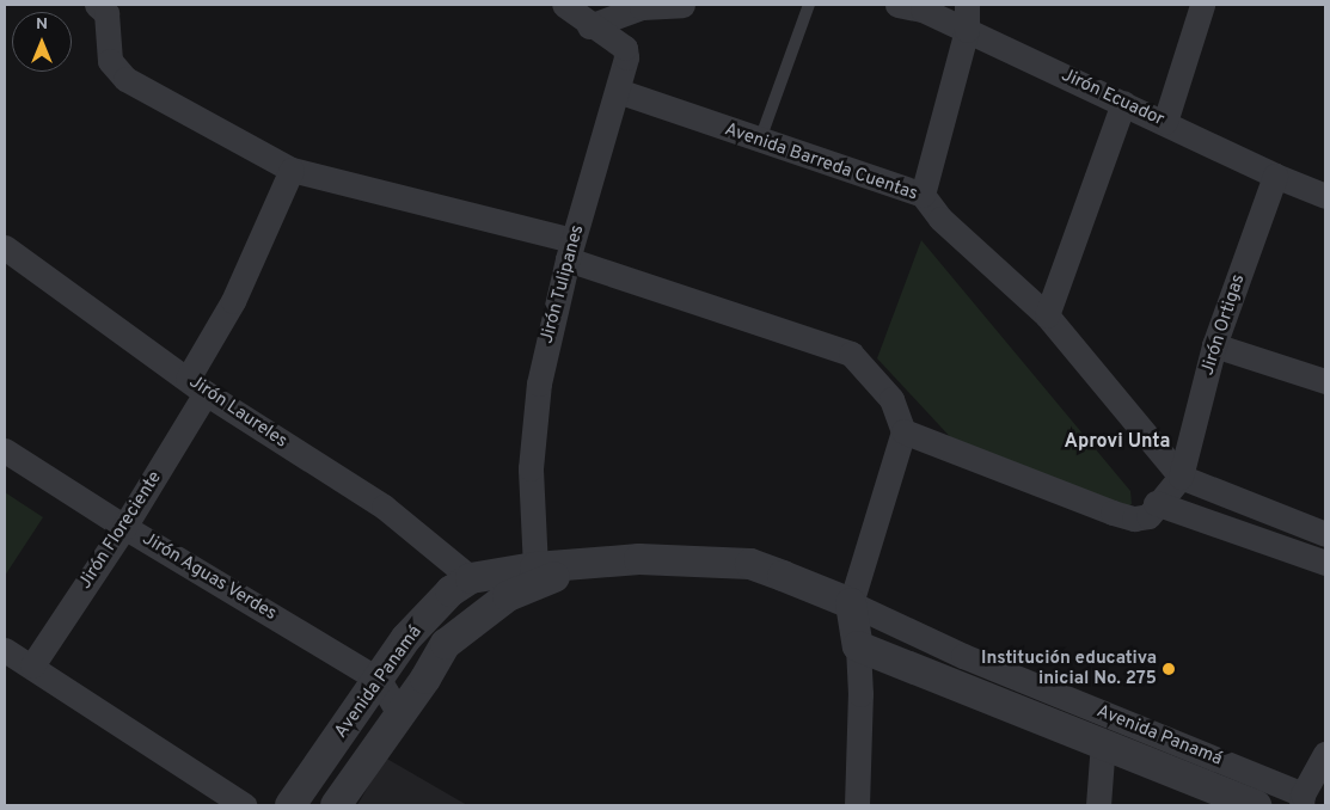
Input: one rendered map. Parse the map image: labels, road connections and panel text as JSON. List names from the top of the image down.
{
  "streets": {
    "street": [
      "Jirón Ecuador",
      "Avenida Barreda Cuentas",
      "Jirón Tulipanes",
      "Jirón Ortigas",
      "Jirón Laureles",
      "Jirón Floreciente",
      "Jirón Aguas Verdes",
      "Avenida Panamá"
    ]
  },
  "crossings": [
    ["Jirón Ecuador", "Jirón Ortigas"],
    ["Avenida Barreda Cuentas", "Jirón Tulipanes"],
    ["Avenida Barreda Cuentas", "Jirón Ortigas"],
    ["Jirón Tulipanes", "Avenida Panamá"],
    ["Jirón Laureles", "Jirón Floreciente"],
    ["Jirón Laureles", "Avenida Panamá"],
    ["Jirón Floreciente", "Jirón Aguas Verdes"],
    ["Jirón Aguas Verdes", "Avenida Panamá"]
  ],
  "districts": ["Aprovi Unta"],
  "places": ["Institución educativa inicial No. 275"],
  "north": "top"
}
